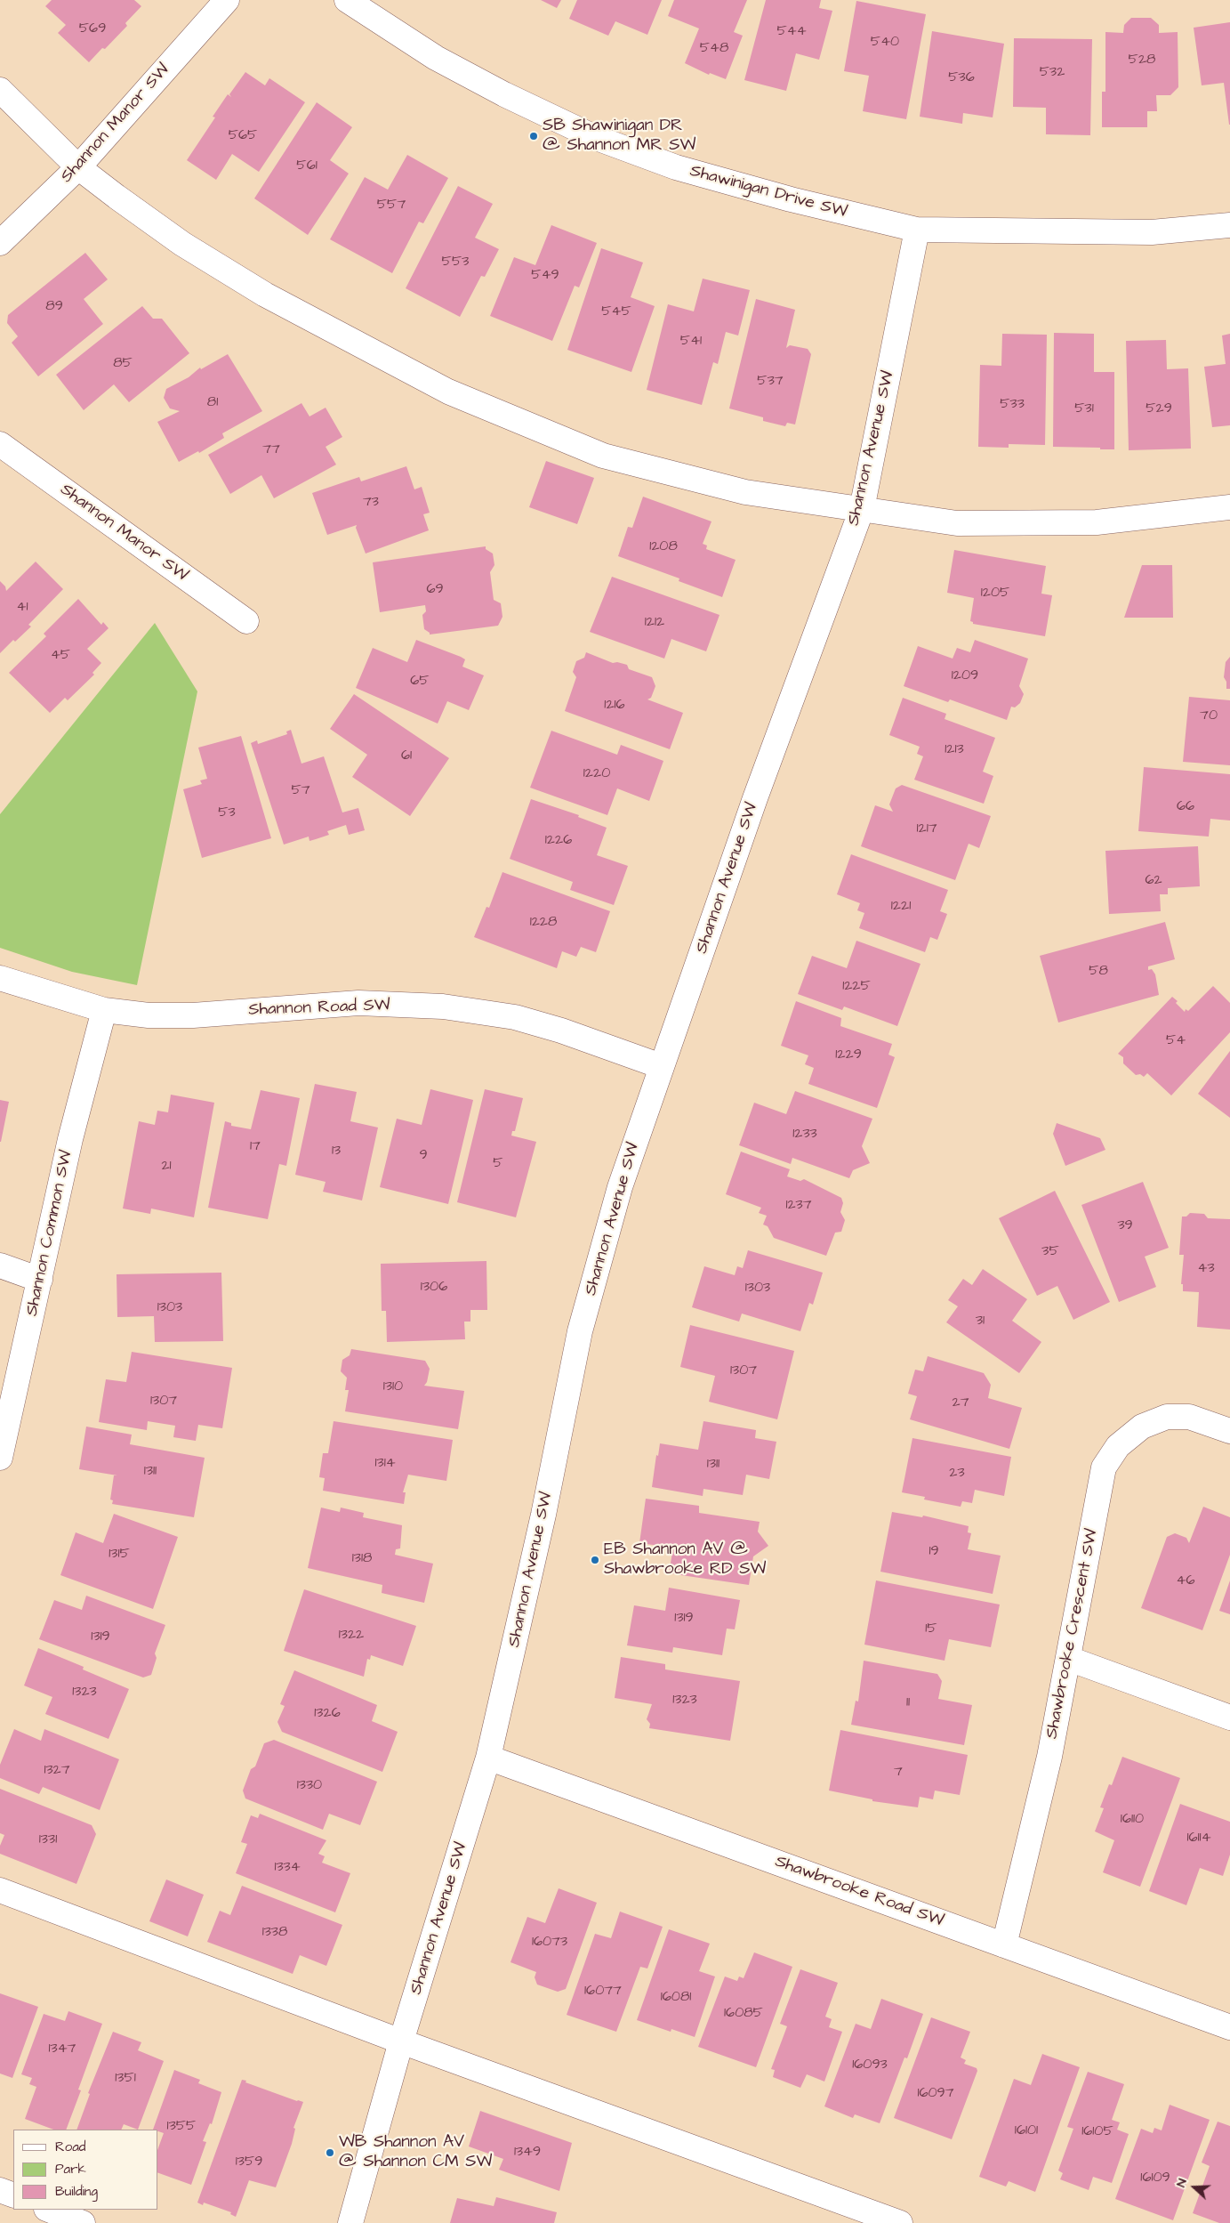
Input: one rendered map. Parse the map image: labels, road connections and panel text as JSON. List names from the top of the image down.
{
  "streets": {
    "street": [
      "Shannon Manor SW",
      "Shawinigan Drive SW",
      "Shannon Avenue SW",
      "Shannon Road SW",
      "Shannon Common SW",
      "Shawbrooke Crescent SW",
      "Shawbrooke Road SW"
    ]
  },
  "crossings": [
    ["Shawinigan Drive SW", "Shannon Avenue SW"],
    ["Shannon Avenue SW", "Shannon Road SW"],
    ["Shannon Avenue SW", "Shawbrooke Road SW"],
    ["Shannon Road SW", "Shannon Common SW"],
    ["Shawbrooke Crescent SW", "Shawbrooke Road SW"]
  ],
  "places": ["SB Shawinigan DR @ Shannon MR SW", "EB Shannon AV @ Shawbrooke RD SW", "WB Shannon AV @ Shannon CM SW"],
  "house_numbers": [
    "569",
    "544",
    "540",
    "548",
    "528",
    "532",
    "536",
    "565",
    "561",
    "557",
    "553",
    "549",
    "89",
    "545",
    "541",
    "85",
    "537",
    "81",
    "533",
    "531",
    "529",
    "77",
    "73",
    "1208",
    "69",
    "1205",
    "41",
    "1212",
    "45",
    "1209",
    "65",
    "1216",
    "70",
    "1213",
    "61",
    "1220",
    "57",
    "66",
    "53",
    "1217",
    "1226",
    "62",
    "1221",
    "1228",
    "58",
    "1225",
    "54",
    "1229",
    "1233",
    "17",
    "13",
    "9",
    "5",
    "21",
    "1237",
    "39",
    "35",
    "43",
    "1306",
    "1303",
    "1303",
    "31",
    "1307",
    "1310",
    "1307",
    "27",
    "1314",
    "1311",
    "1311",
    "23",
    "19",
    "1315",
    "1318",
    "46",
    "1319",
    "15",
    "1322",
    "1319",
    "1323",
    "1323",
    "11",
    "1326",
    "1327",
    "7",
    "1330",
    "16110",
    "16114",
    "1331",
    "1334",
    "1338",
    "16073",
    "16077",
    "16081",
    "16085",
    "1347",
    "16093",
    "1351",
    "16097",
    "1355",
    "16101",
    "16105",
    "1349",
    "1359",
    "16109"
  ],
  "legend": ["Road", "Park", "Building"],
  "north": "left"
}
